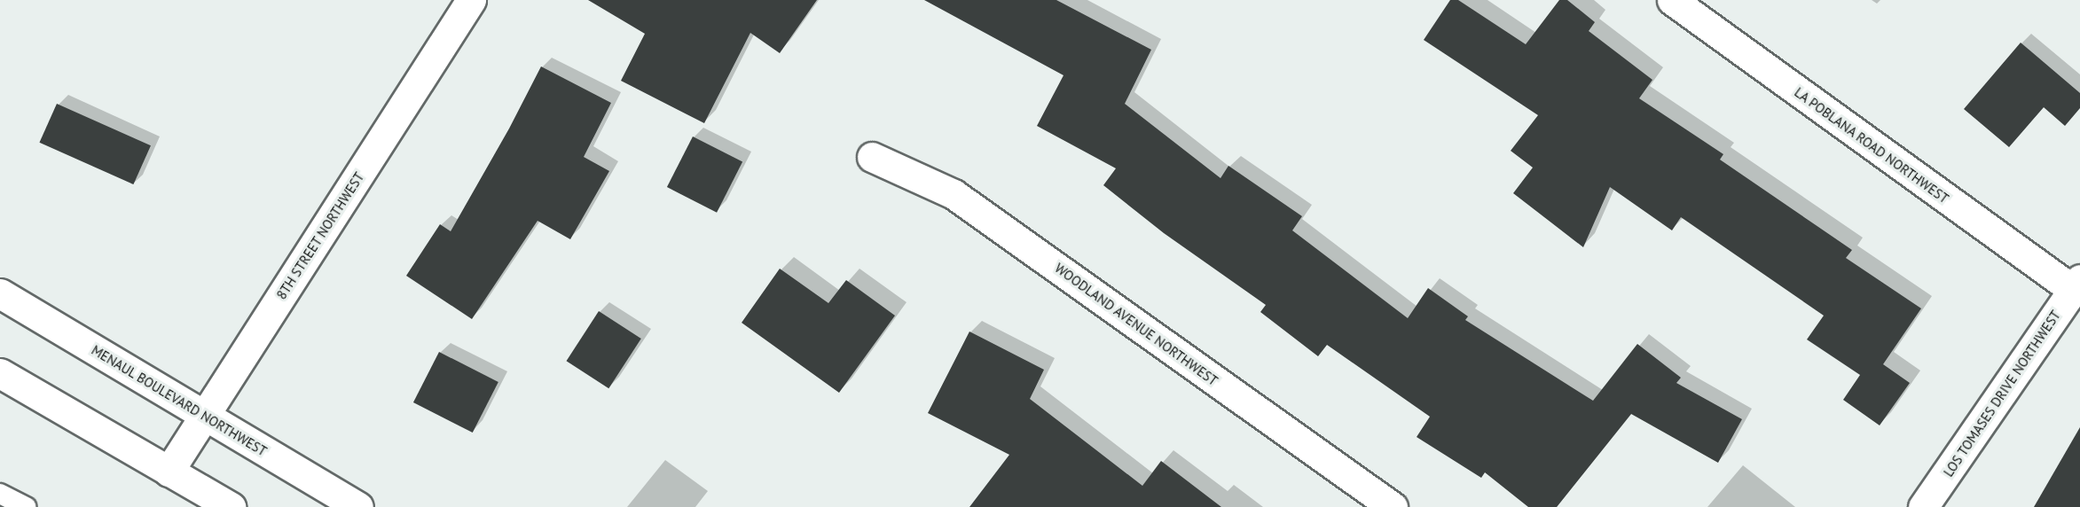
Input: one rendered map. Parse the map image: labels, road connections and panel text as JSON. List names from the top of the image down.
{
  "streets": {
    "street": [
      "LA POBLANA ROAD NORTHWEST",
      "8TH STREET NORTHWEST",
      "WOODLAND AVENUE NORTHWEST",
      "LOS TOMASES DRIVE NORTHWEST",
      "MENAUL BOULEVARD NORTHWEST"
    ]
  },
  "crossings": [
    ["LA POBLANA ROAD NORTHWEST", "LOS TOMASES DRIVE NORTHWEST"],
    ["8TH STREET NORTHWEST", "MENAUL BOULEVARD NORTHWEST"]
  ]
}
